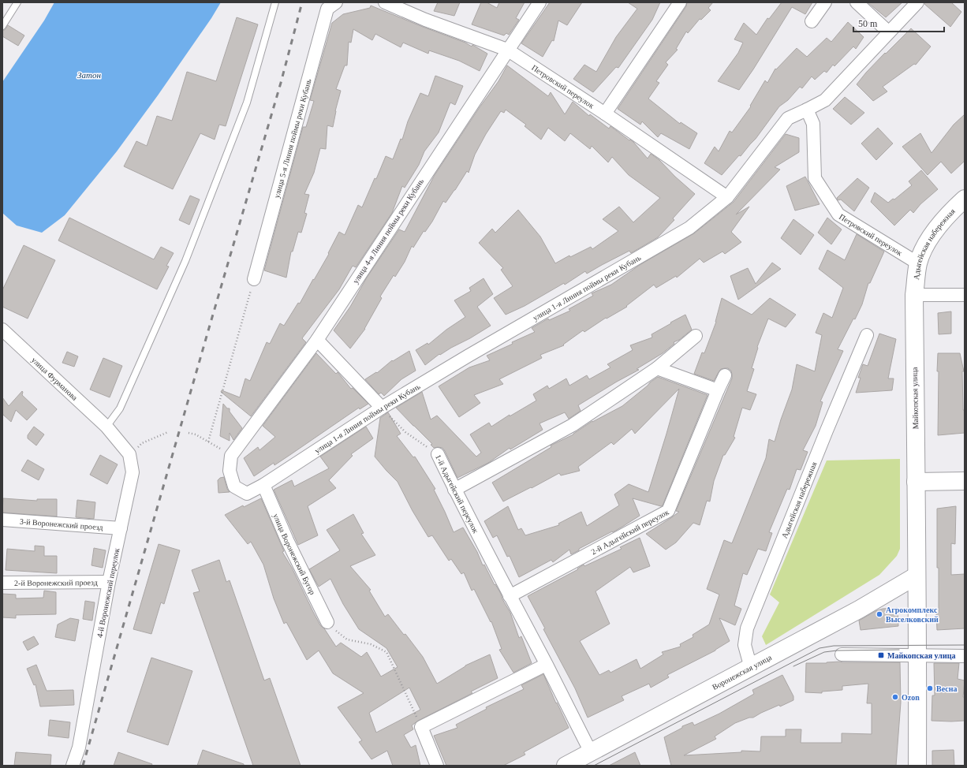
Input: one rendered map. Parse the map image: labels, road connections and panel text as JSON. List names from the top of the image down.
{
  "streets": {
    "street": [
      "Петровский переулок",
      "улица 5-я Линия поймы реки Кубань",
      "улица 4-я Линия поймы реки Кубань",
      "Адыгейская набережная",
      "улица 1-я Линия поймы реки Кубань",
      "улица Фурманова",
      "Майкопская улица",
      "1-й Адыгейский переулок",
      "3-й Воронежский проезд",
      "2-й Адыгейский переулок",
      "улица Воронежский Бугор",
      "2-й Воронежский проезд",
      "4-й Воронежский переулок",
      "Воронежская улица"
    ]
  },
  "crossings": [
    ["Петровский переулок", "улица 4-я Линия поймы реки Кубань"],
    ["Петровский переулок", "Адыгейская набережная"],
    ["Петровский переулок", "улица 1-я Линия поймы реки Кубань"],
    ["улица 4-я Линия поймы реки Кубань", "улица 1-я Линия поймы реки Кубань"],
    ["Адыгейская набережная", "Майкопская улица"],
    ["Адыгейская набережная", "Воронежская улица"],
    ["улица 1-я Линия поймы реки Кубань", "1-й Адыгейский переулок"],
    ["улица 1-я Линия поймы реки Кубань", "улица Воронежский Бугор"],
    ["улица Фурманова", "4-й Воронежский переулок"],
    ["Майкопская улица", "Воронежская улица"],
    ["1-й Адыгейский переулок", "2-й Адыгейский переулок"],
    ["1-й Адыгейский переулок", "Воронежская улица"],
    ["3-й Воронежский проезд", "4-й Воронежский переулок"],
    ["2-й Воронежский проезд", "4-й Воронежский переулок"]
  ],
  "water": ["Затон"],
  "places": {
    "other": ["Агрокомплекс Выселковский", "Весна", "Ozon"],
    "transit": ["Майкопская улица"]
  },
  "scale_bar": "50 m"
}
